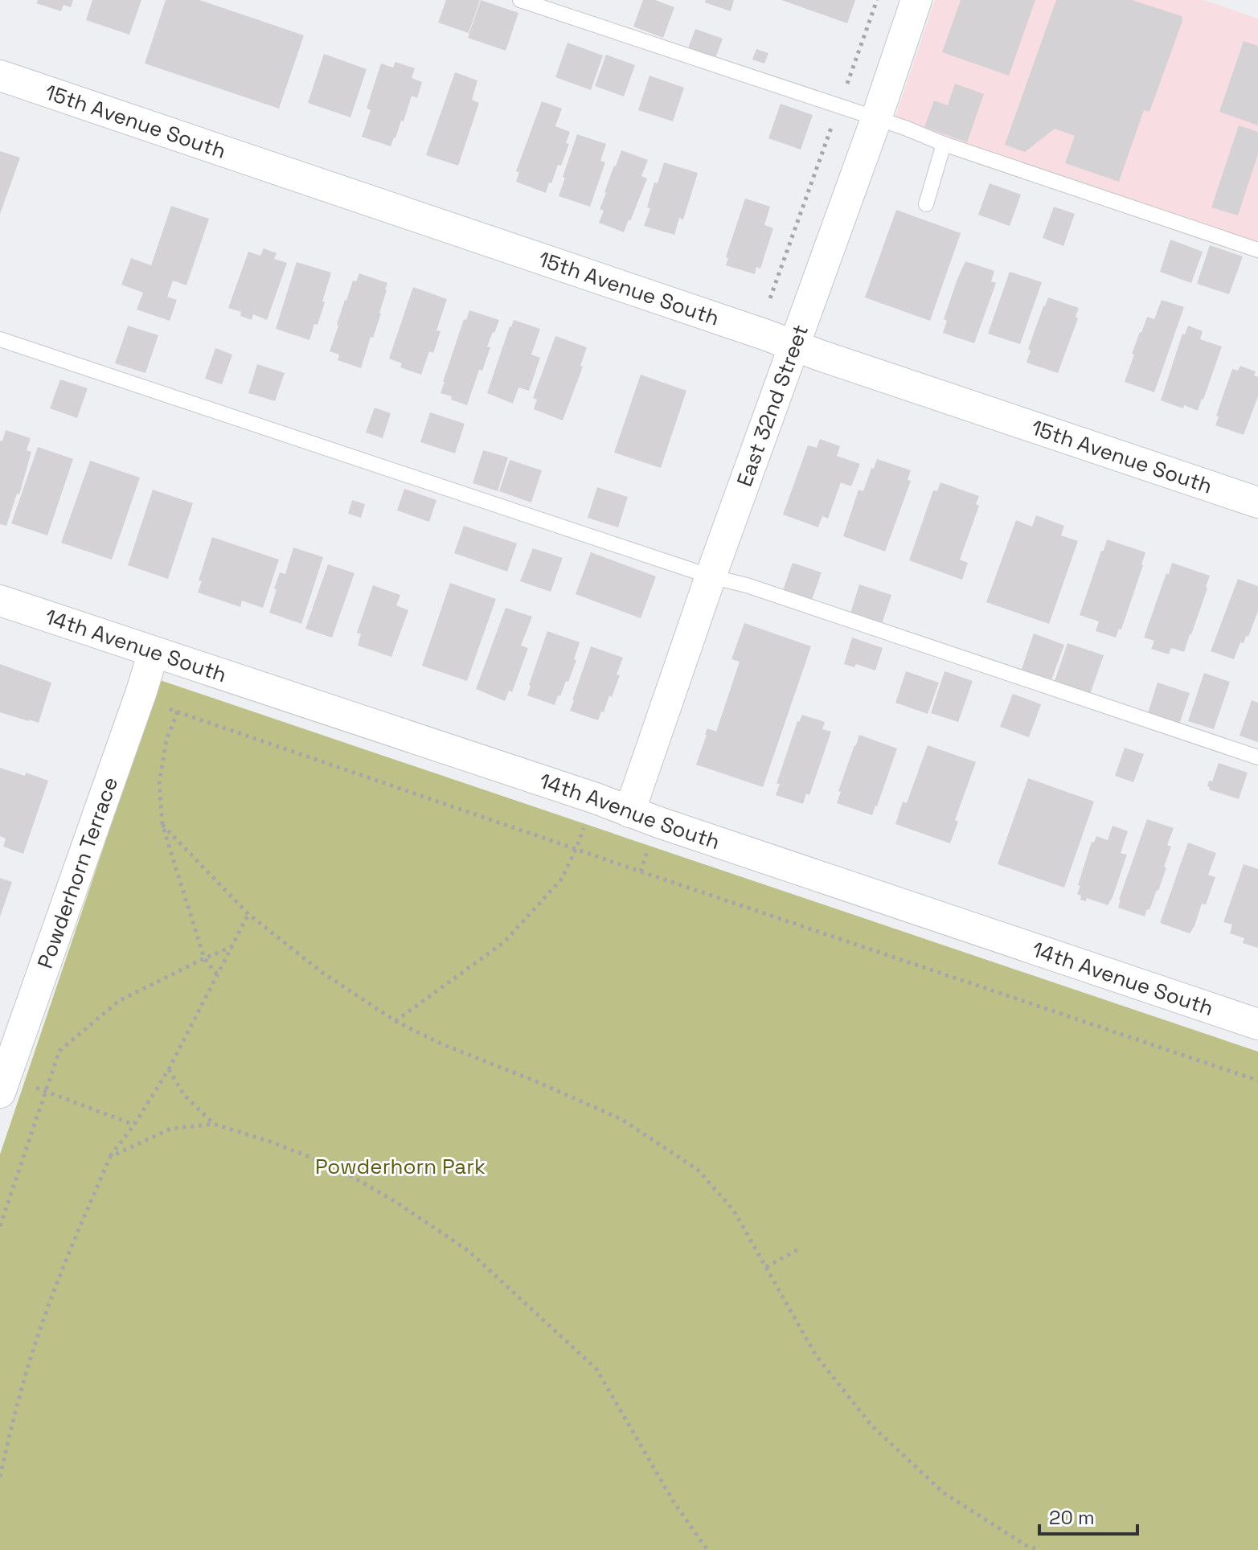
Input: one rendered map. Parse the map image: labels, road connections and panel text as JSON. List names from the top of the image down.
{
  "streets": {
    "street": [
      "15th Avenue South",
      "East 32nd Street",
      "14th Avenue South",
      "Powderhorn Terrace"
    ]
  },
  "crossings": [
    ["15th Avenue South", "East 32nd Street"],
    ["East 32nd Street", "14th Avenue South"],
    ["14th Avenue South", "Powderhorn Terrace"]
  ],
  "parks": ["Powderhorn Park"],
  "scale_bar": "20 m"
}
